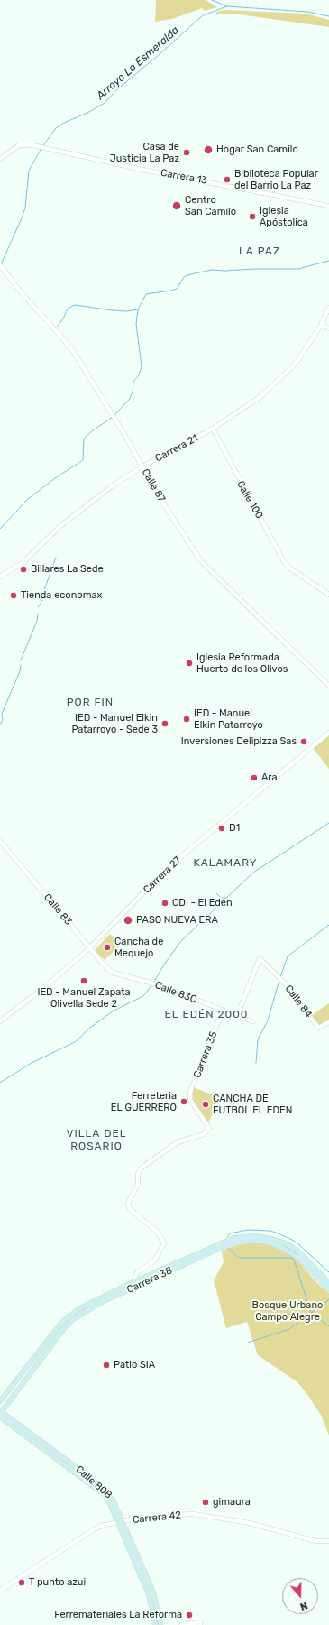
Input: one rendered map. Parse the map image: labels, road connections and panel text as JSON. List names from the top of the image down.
{
  "streets": {
    "main road": ["Carrera 38", "Calle 80B"],
    "street": [
      "Carrera 13",
      "Carrera 21",
      "Calle 87",
      "Calle 100",
      "Carrera 27",
      "Calle 83",
      "Calle 83C",
      "Calle 84",
      "Carrera 35",
      "Carrera 42"
    ]
  },
  "crossings": [
    ["Carrera 21", "Calle 87"],
    ["Carrera 21", "Calle 100"],
    ["Carrera 27", "Calle 83"],
    ["Calle 83", "Calle 83C"],
    ["Calle 83C", "Calle 84"],
    ["Calle 83C", "Carrera 35"],
    ["Carrera 35", "Carrera 38"],
    ["Carrera 38", "Calle 80B"],
    ["Calle 80B", "Carrera 42"]
  ],
  "districts": [
    "LA PAZ",
    "POR FIN",
    "KALAMARY",
    "EL EDÉN 2000",
    "VILLA DEL ROSARIO"
  ],
  "water": ["Arroyo La Esmeralda"],
  "parks": ["Bosque Urbano Campo Alegre"],
  "places": [
    "Hogar San Camilo",
    "Casa de Justicia La Paz",
    "Biblioteca Popular del Barrio La Paz",
    "Centro San Camilo",
    "Iglesia Apóstolica",
    "Billares La Sede",
    "Tienda economax",
    "Iglesia Reformada Huerto de los Olivos",
    "IED - Manuel Elkin Patarroyo",
    "IED - Manuel Elkin Patarroyo - Sede 3",
    "Inversiones Delipizza Sas",
    "Ara",
    "D1",
    "CDI - El Eden",
    "PASO NUEVA ERA",
    "Cancha de Mequejo",
    "IED - Manuel Zapata Olivella Sede 2",
    "Ferreteria EL GUERRERO",
    "CANCHA DE FUTBOL EL EDEN",
    "Patio SIA",
    "gimaura",
    "T punto azui",
    "Ferremateriales La Reforma"
  ],
  "north": "bottom"
}
